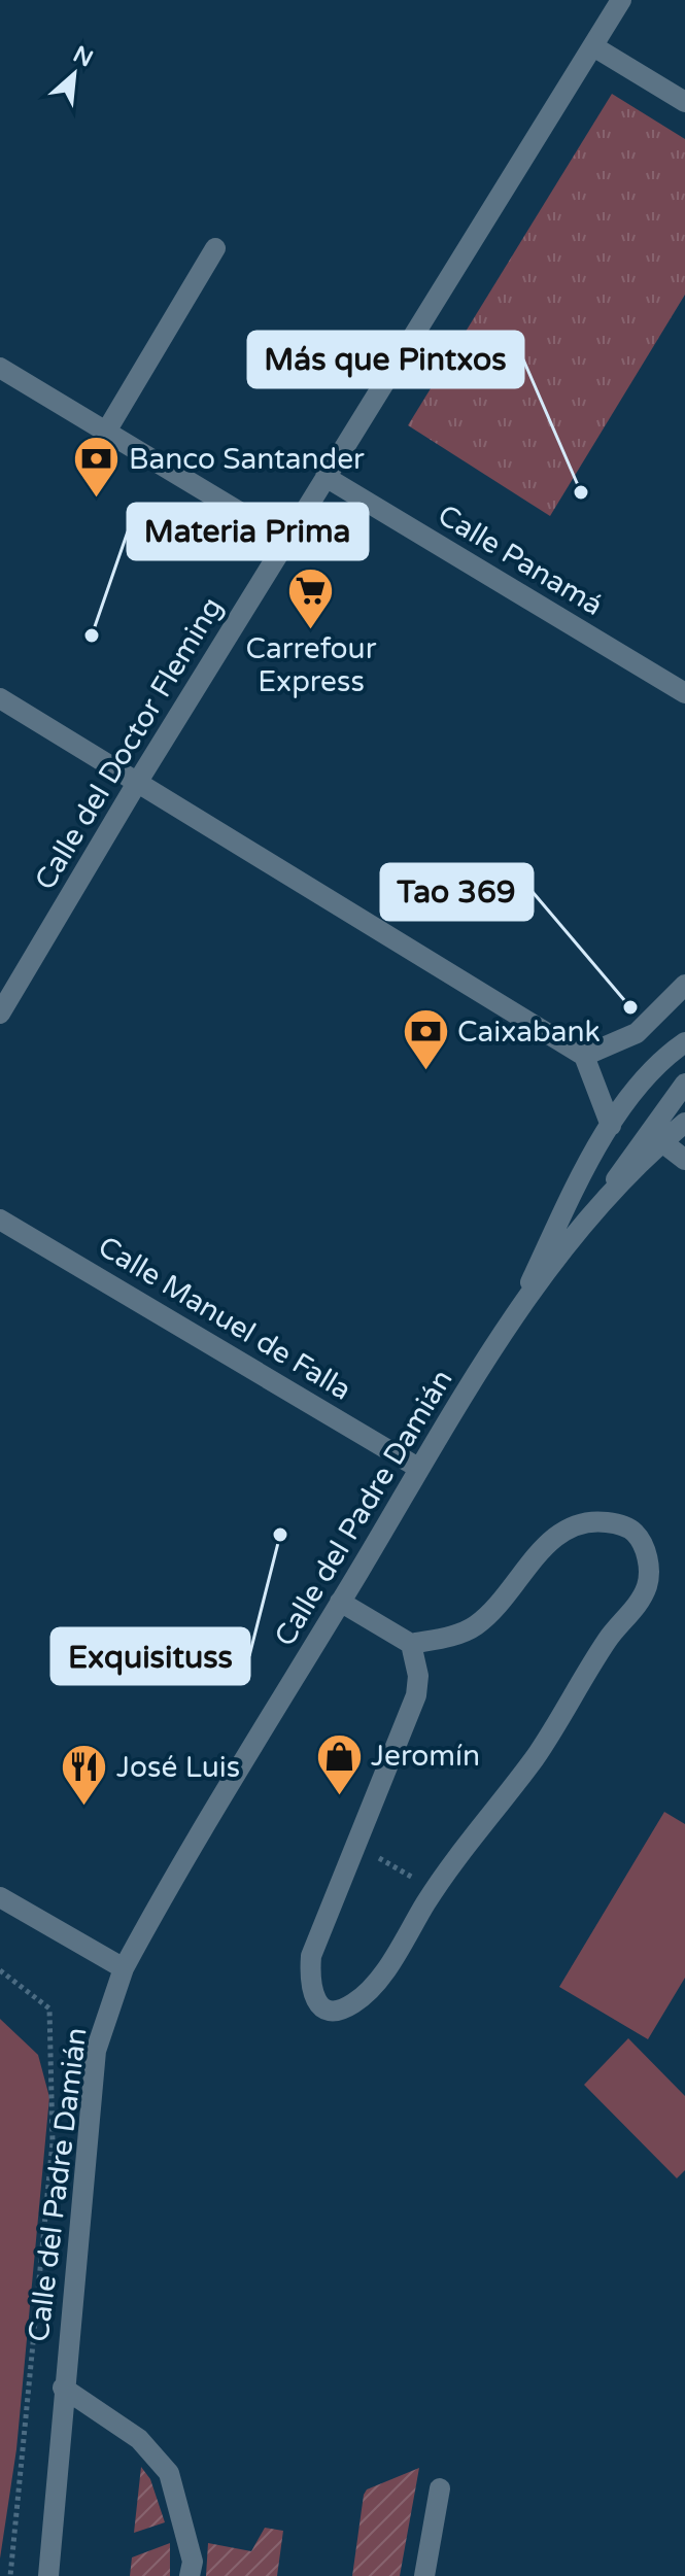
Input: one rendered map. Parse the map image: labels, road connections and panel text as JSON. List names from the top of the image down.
{
  "streets": {
    "street": [
      "Calle Panamá",
      "Calle del Doctor Fleming",
      "Calle Manuel de Falla",
      "Calle del Padre Damián"
    ]
  },
  "crossings": [
    ["Calle Panamá", "Calle del Doctor Fleming"],
    ["Calle Manuel de Falla", "Calle del Padre Damián"]
  ],
  "places": {
    "other": [
      "Más que Pintxos",
      "Materia Prima",
      "Tao 369",
      "Exquisituss"
    ],
    "bank": ["Banco Santander", "Caixabank"],
    "supermarket": ["Carrefour Express"],
    "shop": ["Jeromín"],
    "restaurant": ["José Luis"]
  },
  "north": "top right"
}
